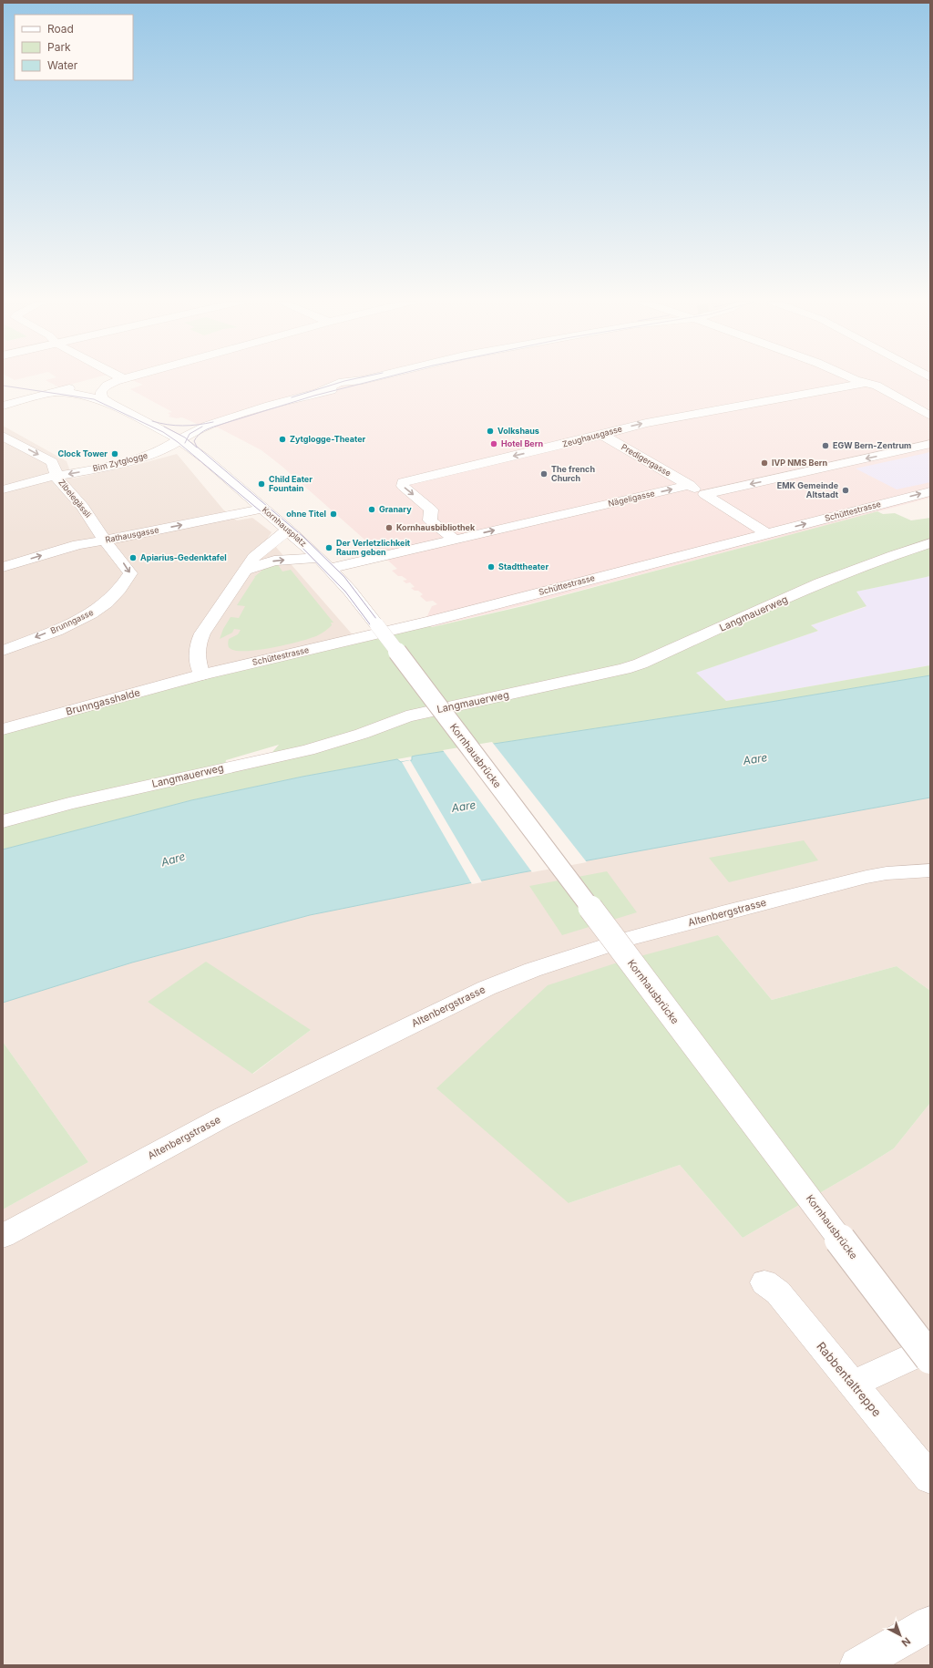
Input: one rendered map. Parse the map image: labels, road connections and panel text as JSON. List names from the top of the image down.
{
  "streets": {
    "street": [
      "Zeughausgasse",
      "Predigergasse",
      "Bim Zytglogge",
      "Zibelegässli",
      "Nägeligasse",
      "Schüttestrasse",
      "Kornhausplatz",
      "Rathausgasse",
      "Langmauerweg",
      "Brunngasse",
      "Brunngasshalde",
      "Kornhausbrücke",
      "Altenbergstrasse",
      "Rabbentaltreppe"
    ]
  },
  "crossings": [
    ["Zeughausgasse", "Predigergasse"],
    ["Zeughausgasse", "Nägeligasse"],
    ["Predigergasse", "Nägeligasse"],
    ["Bim Zytglogge", "Zibelegässli"],
    ["Bim Zytglogge", "Kornhausplatz"],
    ["Zibelegässli", "Rathausgasse"],
    ["Zibelegässli", "Brunngasse"],
    ["Nägeligasse", "Kornhausplatz"],
    ["Schüttestrasse", "Brunngasshalde"],
    ["Kornhausplatz", "Rathausgasse"],
    ["Kornhausplatz", "Kornhausbrücke"],
    ["Rathausgasse", "Brunngasse"]
  ],
  "one_way": ["Zibelegässli", "Nägeligasse"],
  "water": ["Aare"],
  "places": [
    "Volkshaus",
    "Zytglogge-Theater",
    "Hotel Bern",
    "EGW Bern-Zentrum",
    "Clock Tower",
    "IVP NMS Bern",
    "The french Church",
    "Child Eater Fountain",
    "EMK Gemeinde Altstadt",
    "Granary",
    "ohne Titel",
    "Kornhausbibliothek",
    "Der Verletzlichkeit Raum geben",
    "Apiarius-Gedenktafel",
    "Stadttheater"
  ],
  "legend": ["Road", "Park", "Water"],
  "north": "bottom right"
}
